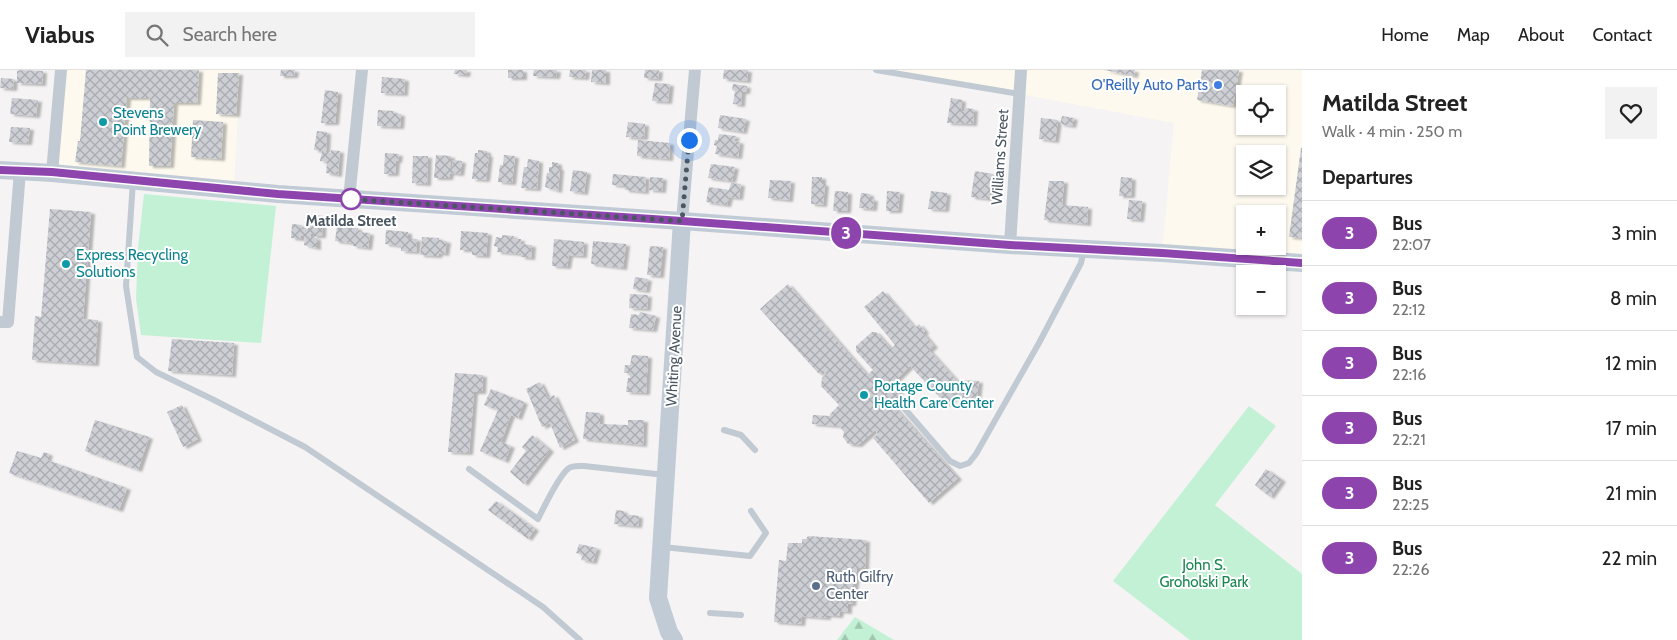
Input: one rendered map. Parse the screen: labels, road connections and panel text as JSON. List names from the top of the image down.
{
  "streets": {
    "street": ["Williams Street", "Whiting Avenue"]
  },
  "parks": ["John S. Groholski Park"],
  "places": [
    "O'Reilly Auto Parts",
    "Stevens Point Brewery",
    "Matilda Street",
    "Express Recycling Solutions",
    "Portage County Health Care Center",
    "Ruth Gilfry Center"
  ],
  "lines": ["bus line 3"],
  "page": {
    "header": "Viabus",
    "search": "Search here",
    "nav": [
      "Home",
      "Map",
      "About",
      "Contact"
    ],
    "on_map": "3",
    "heading": [
      ["Matilda Street", "Walk · 4 min · 250 m"],
      "Departures"
    ],
    "map_buttons": ["+", "−"],
    "list": [
      {
        "mark": "3",
        "name": "Bus",
        "note": "22:07",
        "value": "3 min"
      },
      {
        "mark": "3",
        "name": "Bus",
        "note": "22:12",
        "value": "8 min"
      },
      {
        "mark": "3",
        "name": "Bus",
        "note": "22:16",
        "value": "12 min"
      },
      {
        "mark": "3",
        "name": "Bus",
        "note": "22:21",
        "value": "17 min"
      },
      {
        "mark": "3",
        "name": "Bus",
        "note": "22:25",
        "value": "21 min"
      },
      {
        "mark": "3",
        "name": "Bus",
        "note": "22:26",
        "value": "22 min"
      }
    ]
  }
}
